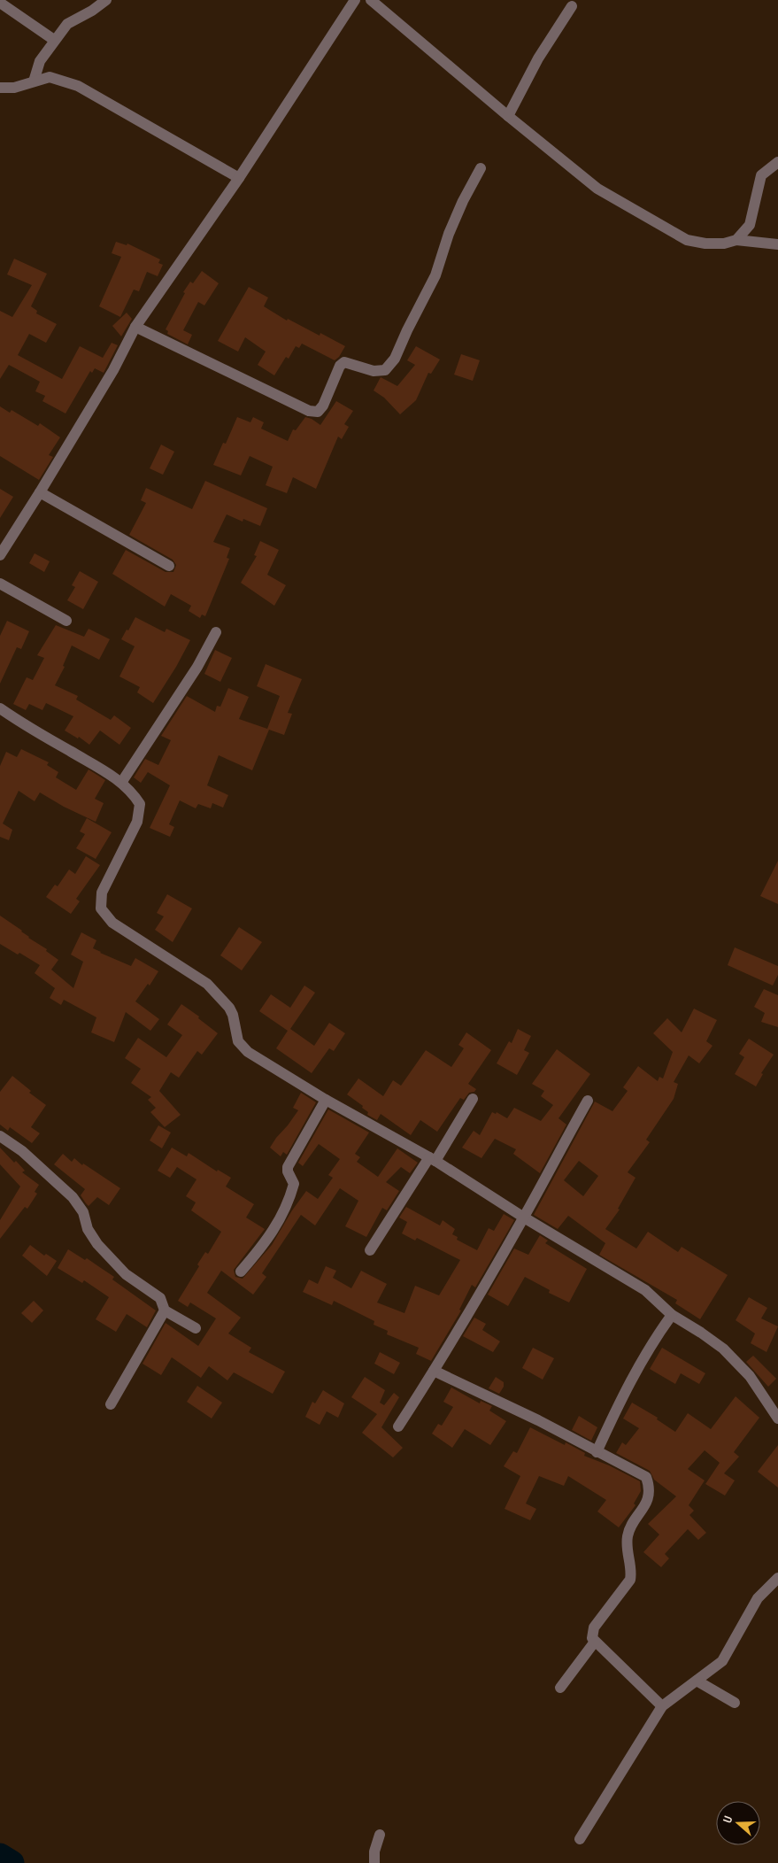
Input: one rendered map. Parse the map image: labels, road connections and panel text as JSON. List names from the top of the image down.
{
  "north": "left"
}
